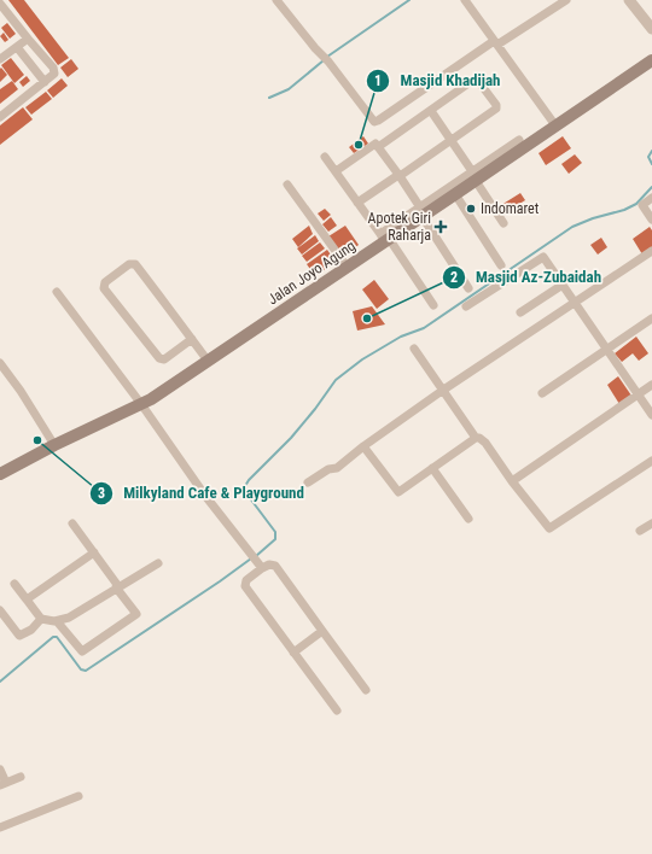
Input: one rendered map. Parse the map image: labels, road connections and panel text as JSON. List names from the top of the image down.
{
  "streets": {
    "main road": ["Jalan Joyo Agung"]
  },
  "places": {
    "other": [
      "Masjid Khadijah",
      "Indomaret",
      "Masjid Az-Zubaidah",
      "Milkyland Cafe & Playground"
    ],
    "health": ["Apotek Giri Raharja"]
  }
}
